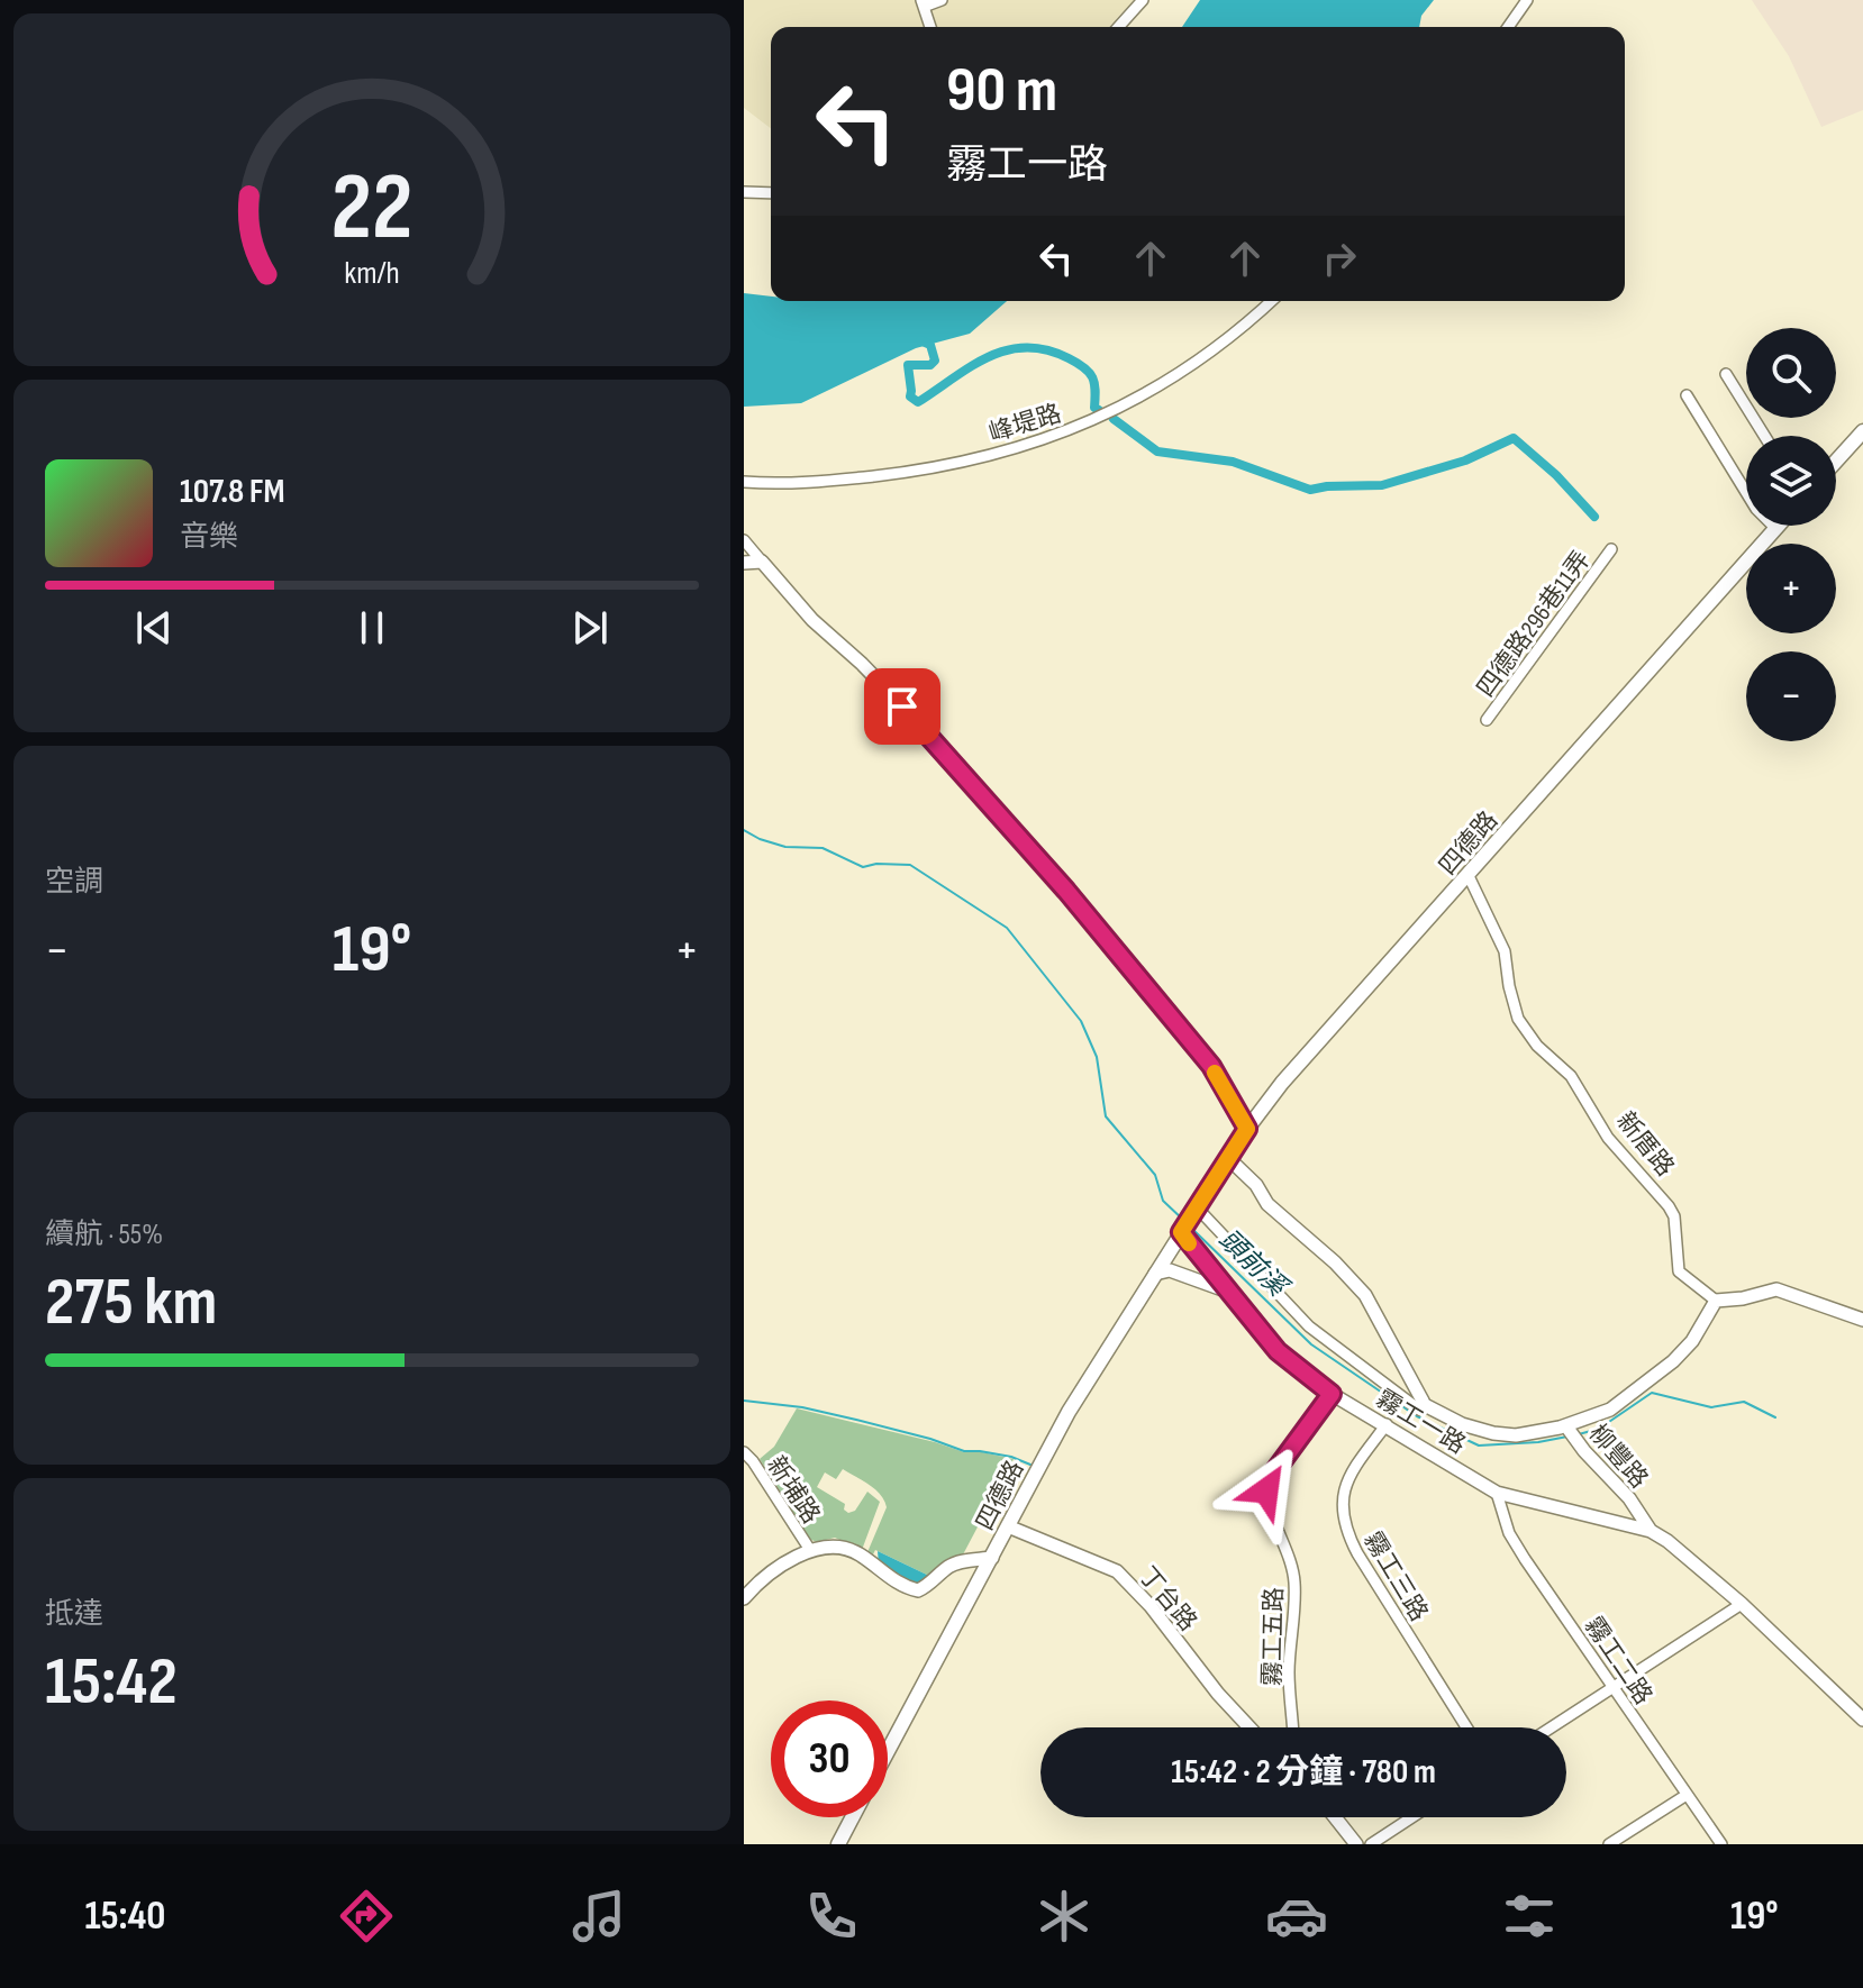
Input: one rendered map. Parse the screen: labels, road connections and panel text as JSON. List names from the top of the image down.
{
  "streets": {
    "main road": ["四德路"],
    "street": [
      "峰堤路",
      "四德路296巷11弄",
      "新厝路",
      "霧工一路",
      "柳豐路",
      "新埔路",
      "霧工三路",
      "丁台路",
      "霧工五路",
      "霧工二路"
    ]
  },
  "crossings": [
    ["四德路", "新厝路"],
    ["四德路", "霧工一路"],
    ["四德路", "丁台路"],
    ["霧工一路", "柳豐路"],
    ["霧工一路", "霧工三路"],
    ["霧工一路", "霧工五路"],
    ["霧工一路", "霧工二路"]
  ],
  "water": ["頭前溪"],
  "page": {
    "turn": ["90 m", "霧工一路"],
    "map_buttons": ["+", "−"],
    "song": ["107.8 FM", "音樂"],
    "tile": [
      "空調",
      ["續航 · 55%", "275 km"],
      ["抵達", "15:42"]
    ],
    "heat": ["−", "19°", "+"],
    "limit": "30",
    "trip": "15:42 · 2 分鐘 · 780 m",
    "tabs": ["15:40", "19°"],
    "gauge": ["22", "km/h"]
  }
}
